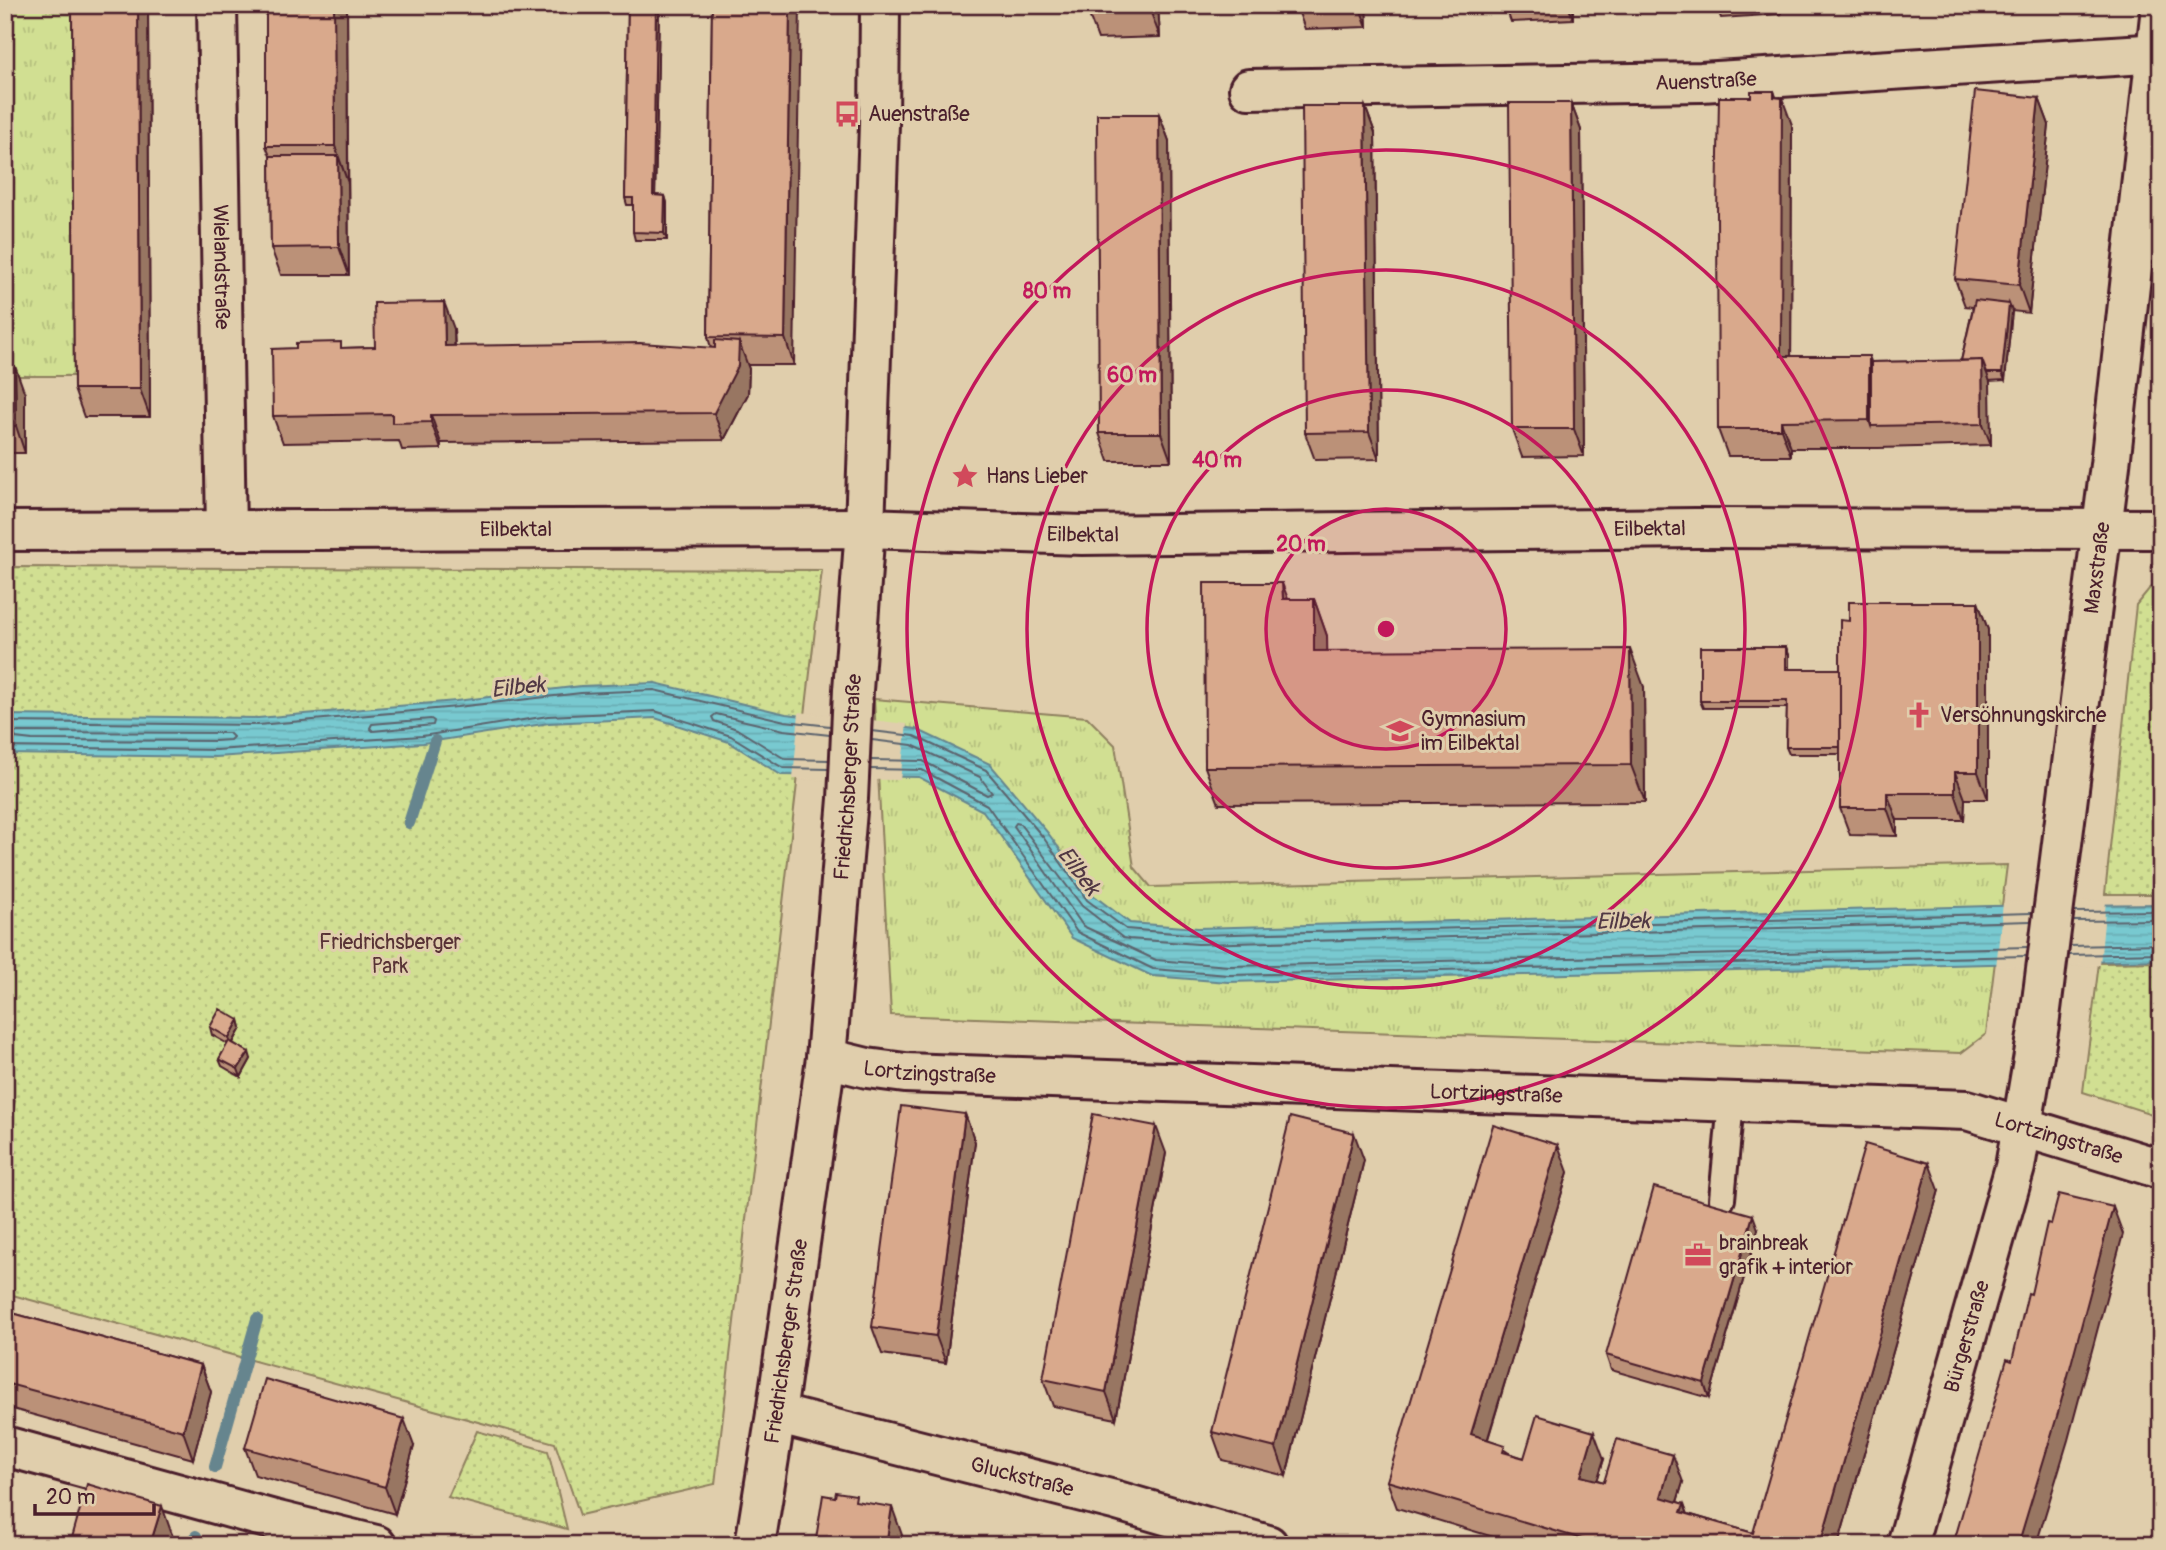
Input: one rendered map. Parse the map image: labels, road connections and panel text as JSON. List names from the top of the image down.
{
  "streets": {
    "street": [
      "Auenstraße",
      "Wielandstraße",
      "Eilbektal",
      "Maxstraße",
      "Friedrichsberger Straße",
      "Lortzingstraße",
      "Bürgerstraße",
      "Gluckstraße"
    ]
  },
  "crossings": [
    ["Auenstraße", "Maxstraße"],
    ["Wielandstraße", "Eilbektal"],
    ["Eilbektal", "Maxstraße"],
    ["Eilbektal", "Friedrichsberger Straße"],
    ["Maxstraße", "Lortzingstraße"],
    ["Maxstraße", "Bürgerstraße"],
    ["Friedrichsberger Straße", "Lortzingstraße"],
    ["Friedrichsberger Straße", "Gluckstraße"],
    ["Lortzingstraße", "Bürgerstraße"]
  ],
  "water": ["Eilbek"],
  "parks": ["Friedrichsberger Park"],
  "places": {
    "bus stop": ["Auenstraße"],
    "place": ["Hans Lieber"],
    "church": ["Versöhnungskirche"],
    "school or university": ["Gymnasium im Eilbektal"],
    "office": ["brainbreak grafik + interior"]
  },
  "scale_bar": "20 m",
  "rings": [
    "80 m",
    "60 m",
    "40 m",
    "20 m"
  ]
}
